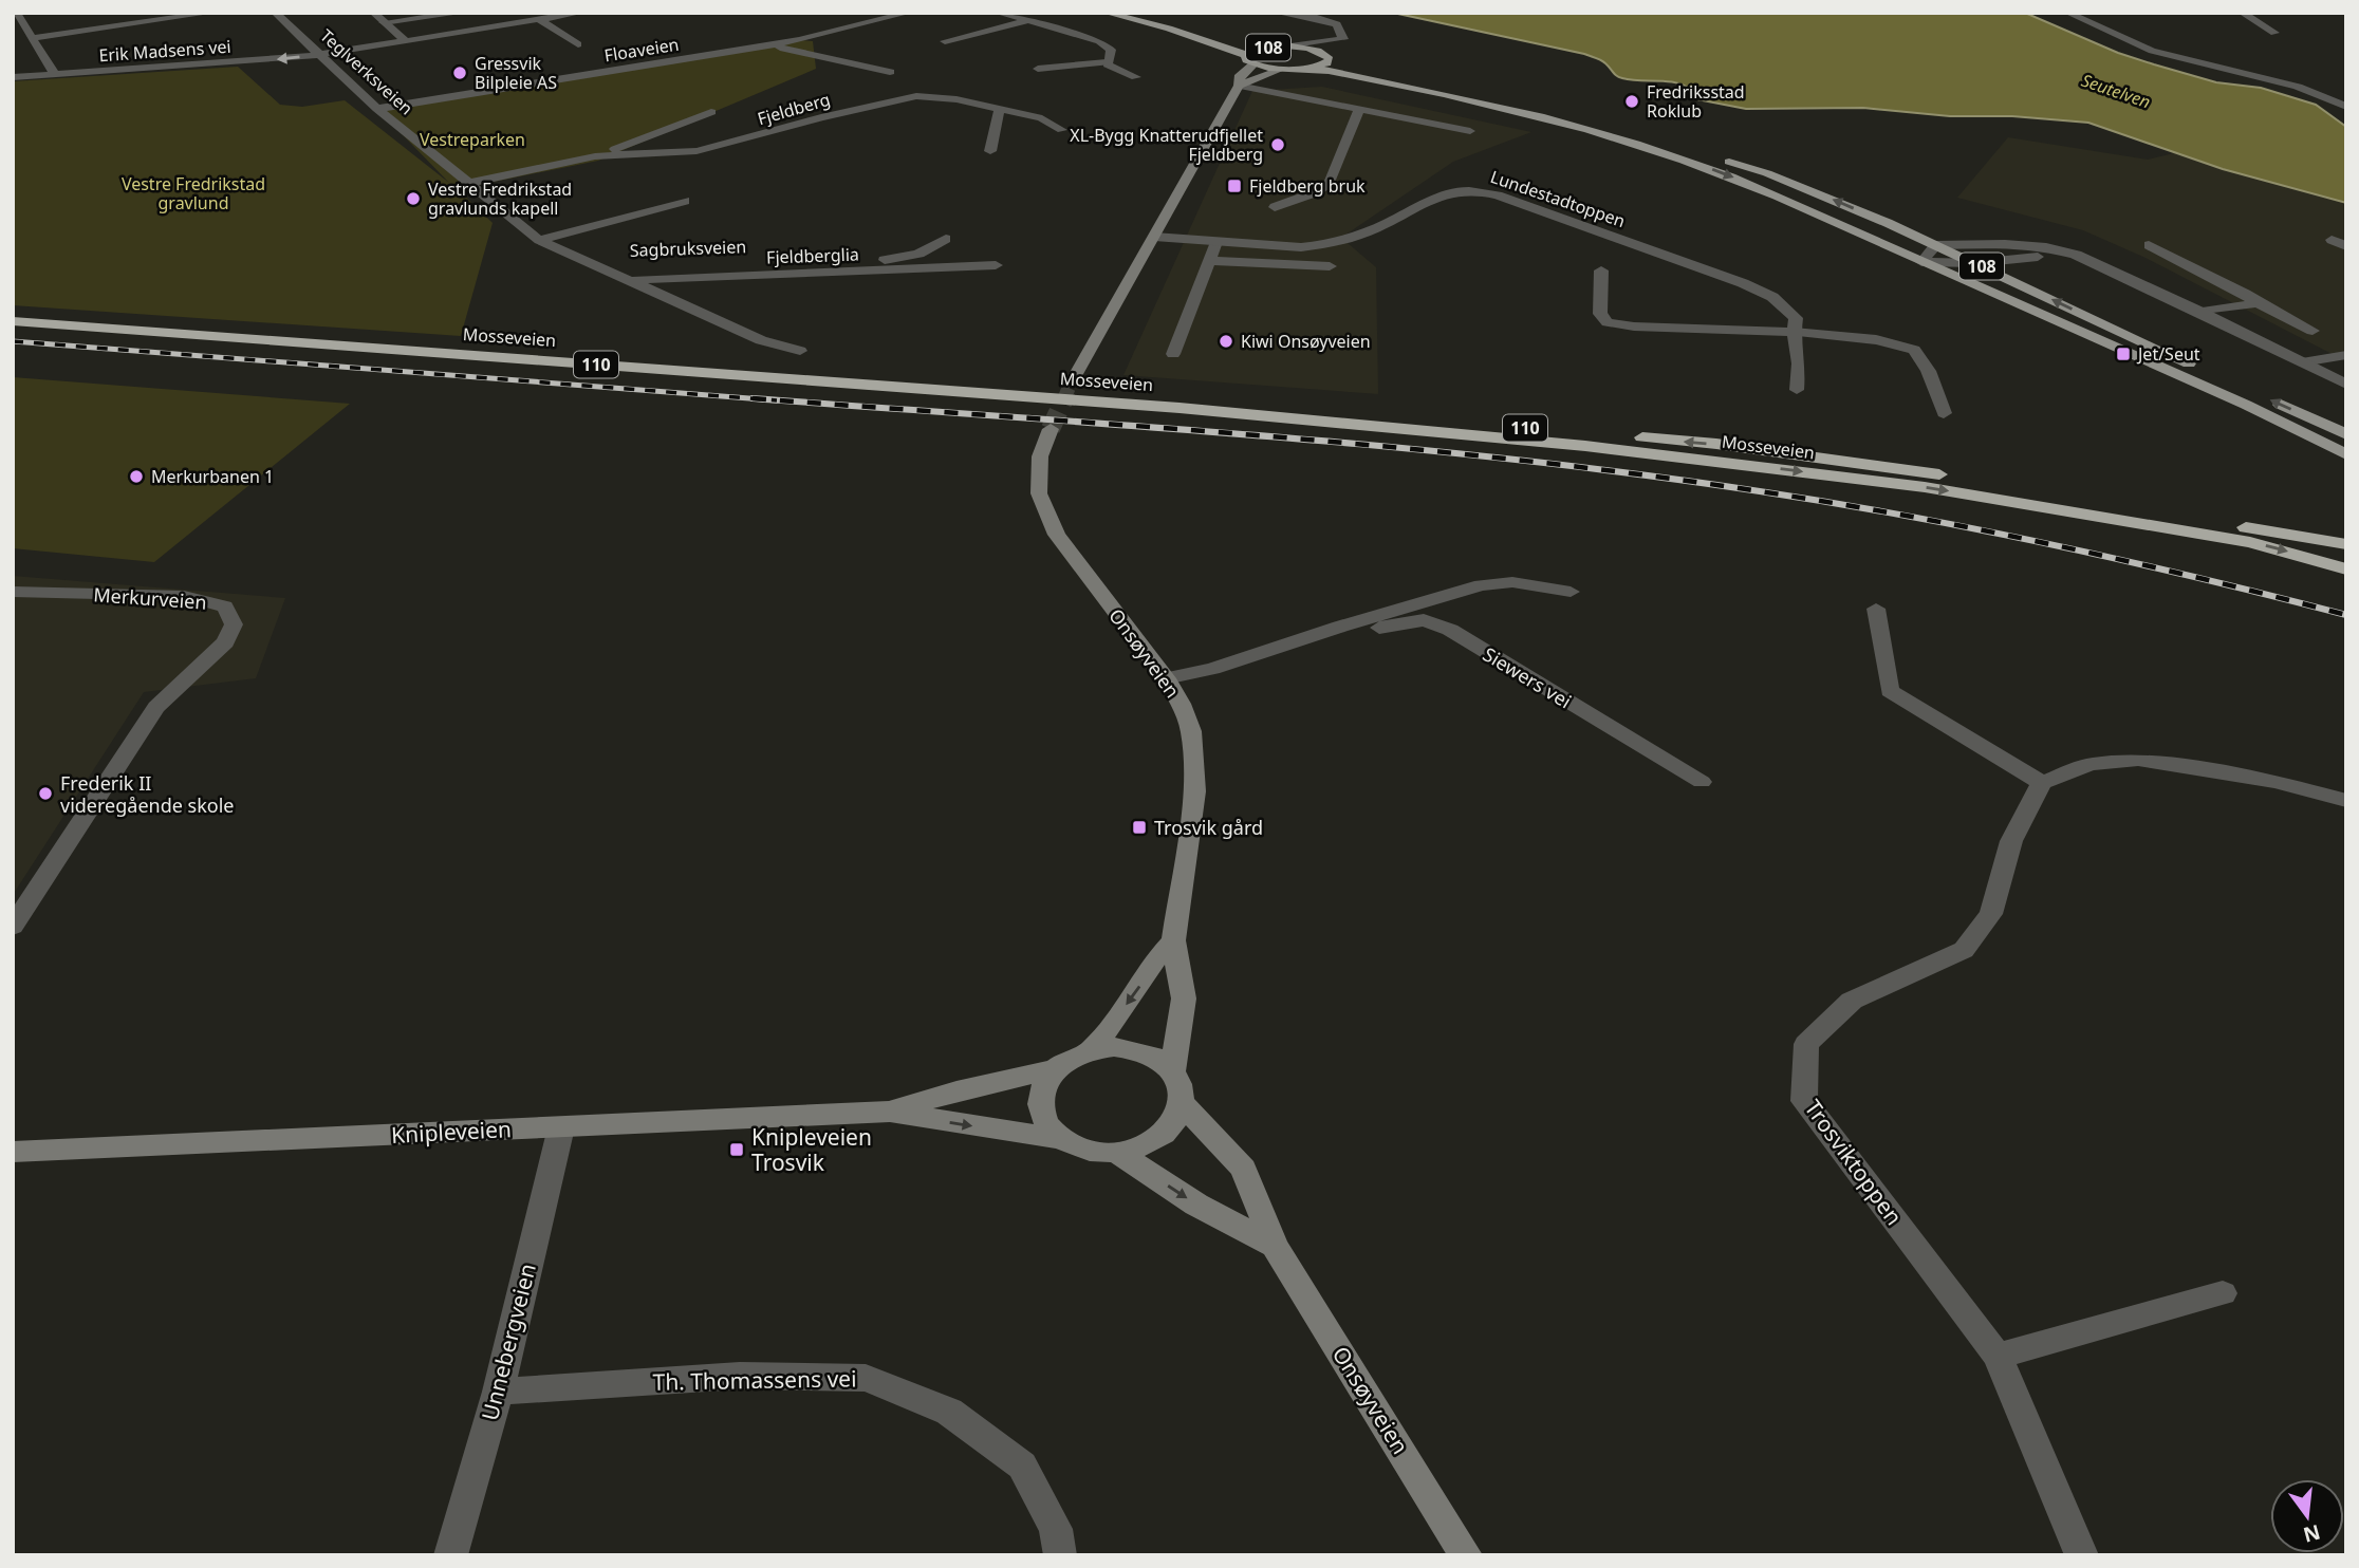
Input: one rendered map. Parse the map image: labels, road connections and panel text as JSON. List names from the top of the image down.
{
  "streets": {
    "highway": ["Mosseveien", "110"],
    "main road": ["108"],
    "street": [
      "Floaveien",
      "Erik Madsens vei",
      "Teglverksveien",
      "Fjeldberg",
      "Lundestadtoppen",
      "Sagbruksveien",
      "Fjeldberglia",
      "Merkurveien",
      "Onsøyveien",
      "Siewers vei",
      "Knipleveien",
      "Trosviktoppen",
      "Unnebergveien",
      "Th. Thomassens vei"
    ]
  },
  "crossings": [
    ["Floaveien", "Teglverksveien"],
    ["Erik Madsens vei", "Teglverksveien"],
    ["Teglverksveien", "Fjeldberg"],
    ["Teglverksveien", "Sagbruksveien"],
    ["Teglverksveien", "Fjeldberglia"],
    ["Onsøyveien", "Siewers vei"],
    ["Onsøyveien", "Knipleveien"],
    ["Knipleveien", "Unnebergveien"],
    ["Unnebergveien", "Th. Thomassens vei"]
  ],
  "water": ["Seutelven"],
  "parks": ["Vestreparken", "Vestre Fredrikstad gravlund"],
  "places": {
    "other": [
      "Gressvik Bilpleie AS",
      "Fredriksstad Roklub",
      "XL-Bygg Knatterudfjellet Fjeldberg",
      "Vestre Fredrikstad gravlunds kapell",
      "Kiwi Onsøyveien",
      "Merkurbanen 1",
      "Frederik II videregående skole"
    ],
    "transit": [
      "Fjeldberg bruk",
      "Jet/Seut",
      "Trosvik gård",
      "Knipleveien Trosvik"
    ]
  },
  "north": "bottom"
}
